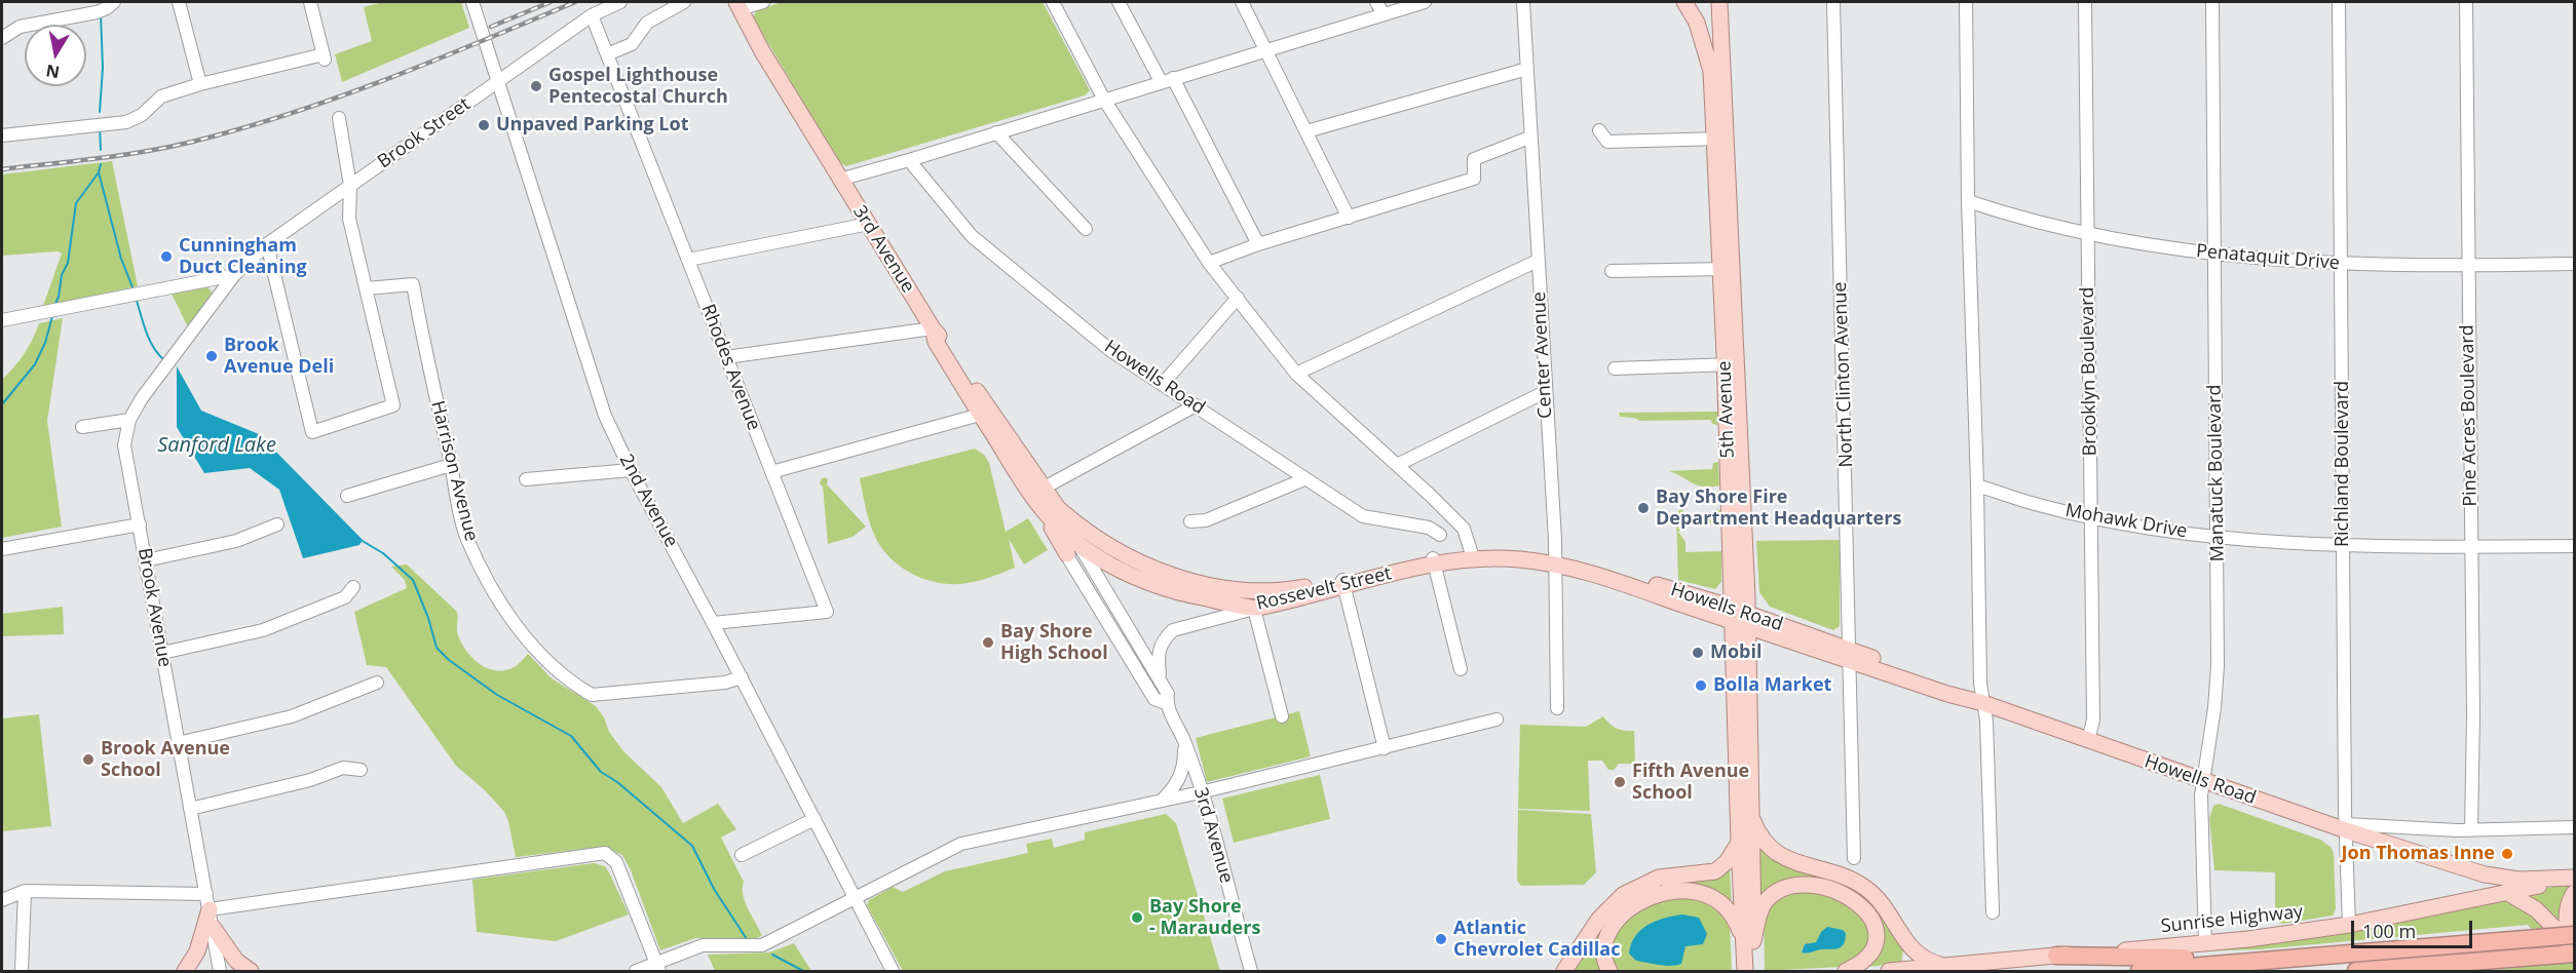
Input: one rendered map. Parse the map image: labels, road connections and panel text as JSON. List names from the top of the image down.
{
  "streets": {
    "main road": [
      "3rd Avenue",
      "Howells Road",
      "5th Avenue",
      "Rossevelt Street",
      "Sunrise Highway"
    ],
    "street": [
      "Brook Street",
      "Penataquit Drive",
      "Center Avenue",
      "Rhodes Avenue",
      "Brooklyn Boulevard",
      "North Clinton Avenue",
      "Pine Acres Boulevard",
      "Richland Boulevard",
      "Harrison Avenue",
      "Manatuck Boulevard",
      "2nd Avenue",
      "Mohawk Drive",
      "Brook Avenue"
    ]
  },
  "crossings": [
    ["Brook Street", "Rhodes Avenue"],
    ["Brook Street", "2nd Avenue"],
    ["Brook Street", "Brook Avenue"],
    ["3rd Avenue", "Rossevelt Street"],
    ["Penataquit Drive", "Brooklyn Boulevard"],
    ["Penataquit Drive", "Pine Acres Boulevard"],
    ["Penataquit Drive", "Richland Boulevard"],
    ["Penataquit Drive", "Manatuck Boulevard"],
    ["Center Avenue", "Howells Road"],
    ["Rhodes Avenue", "2nd Avenue"],
    ["Brooklyn Boulevard", "Howells Road"],
    ["Brooklyn Boulevard", "Mohawk Drive"],
    ["North Clinton Avenue", "Howells Road"],
    ["Howells Road", "5th Avenue"],
    ["Howells Road", "Richland Boulevard"],
    ["Howells Road", "Manatuck Boulevard"],
    ["Howells Road", "Rossevelt Street"],
    ["Howells Road", "Sunrise Highway"],
    ["Pine Acres Boulevard", "Mohawk Drive"],
    ["Richland Boulevard", "Mohawk Drive"],
    ["Richland Boulevard", "Sunrise Highway"],
    ["Harrison Avenue", "2nd Avenue"],
    ["Manatuck Boulevard", "Mohawk Drive"],
    ["Manatuck Boulevard", "Sunrise Highway"]
  ],
  "water": ["Sanford Lake"],
  "places": [
    "Gospel Lighthouse Pentecostal Church",
    "Unpaved Parking Lot",
    "Cunningham Duct Cleaning",
    "Brook Avenue Deli",
    "Bay Shore Fire Department Headquarters",
    "Bay Shore High School",
    "Mobil",
    "Bolla Market",
    "Brook Avenue School",
    "Fifth Avenue School",
    "Jon Thomas Inne",
    "Bay Shore - Marauders",
    "Atlantic Chevrolet Cadillac"
  ],
  "scale_bar": "100 m",
  "north": "bottom"
}
